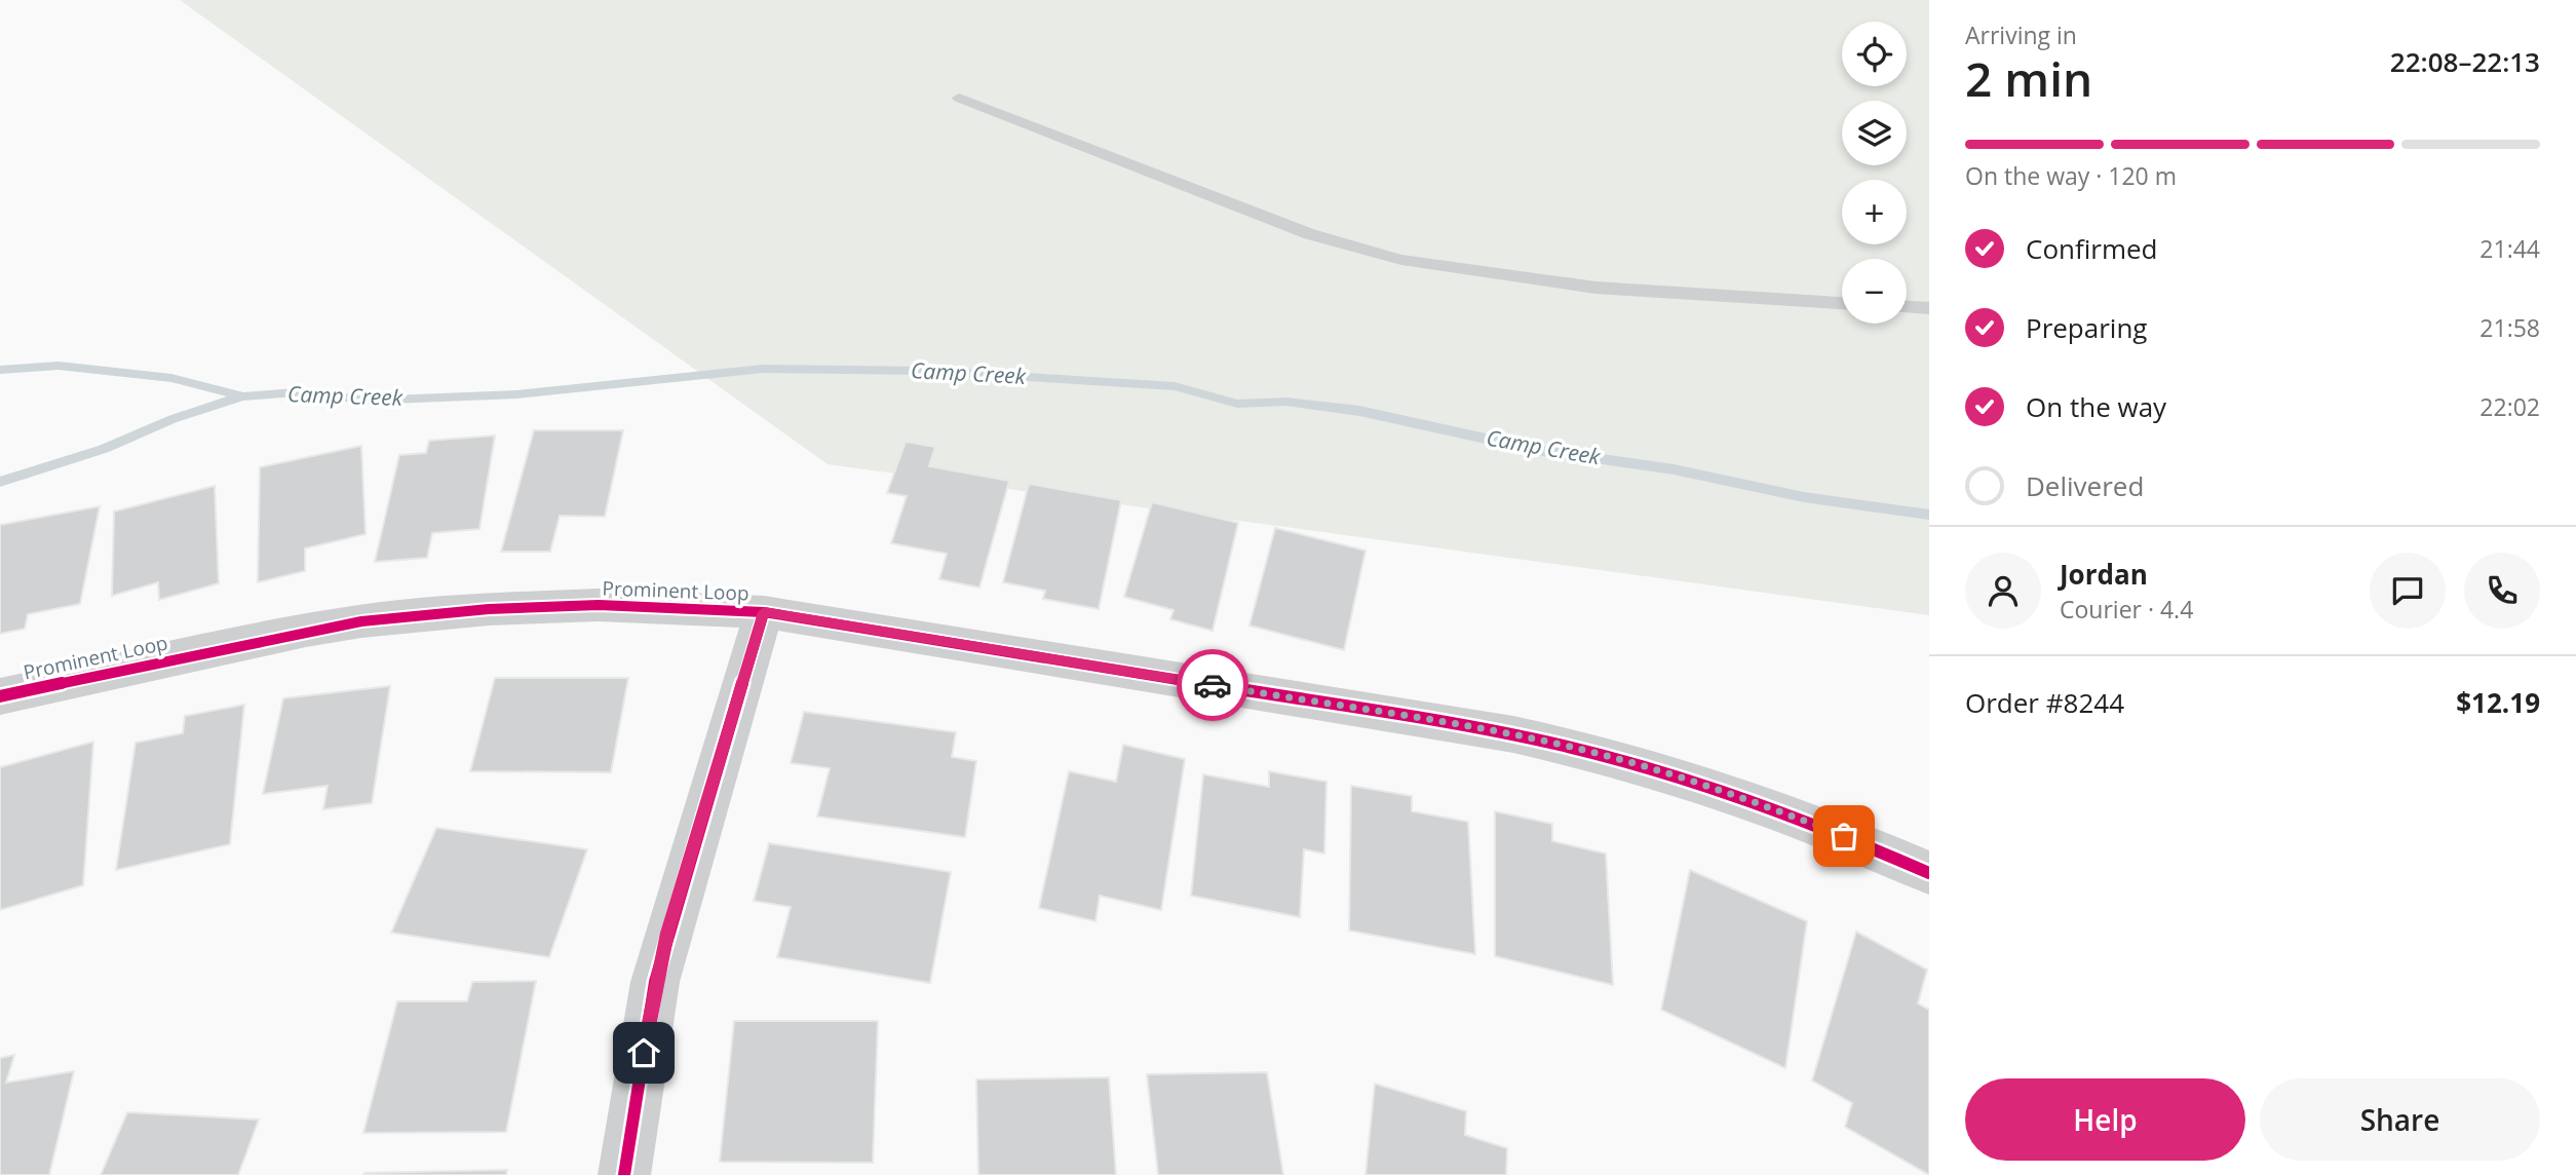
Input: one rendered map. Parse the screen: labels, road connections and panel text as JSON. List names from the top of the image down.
{
  "streets": {
    "street": ["Prominent Loop"]
  },
  "water": ["Camp Creek"],
  "page": {
    "heading": ["2 min", "Arriving in", "22:08–22:13"],
    "panel": [
      "Jordan",
      "Courier · 4.4",
      "Order #8244",
      "$12.19"
    ],
    "map_buttons": ["+", "−"],
    "bar": "On the way · 120 m",
    "list": [
      ["Confirmed", "21:44"],
      ["Preparing", "21:58"],
      ["On the way", "22:02"],
      "Delivered"
    ],
    "buttons": ["Help", "Share"]
  }
}
